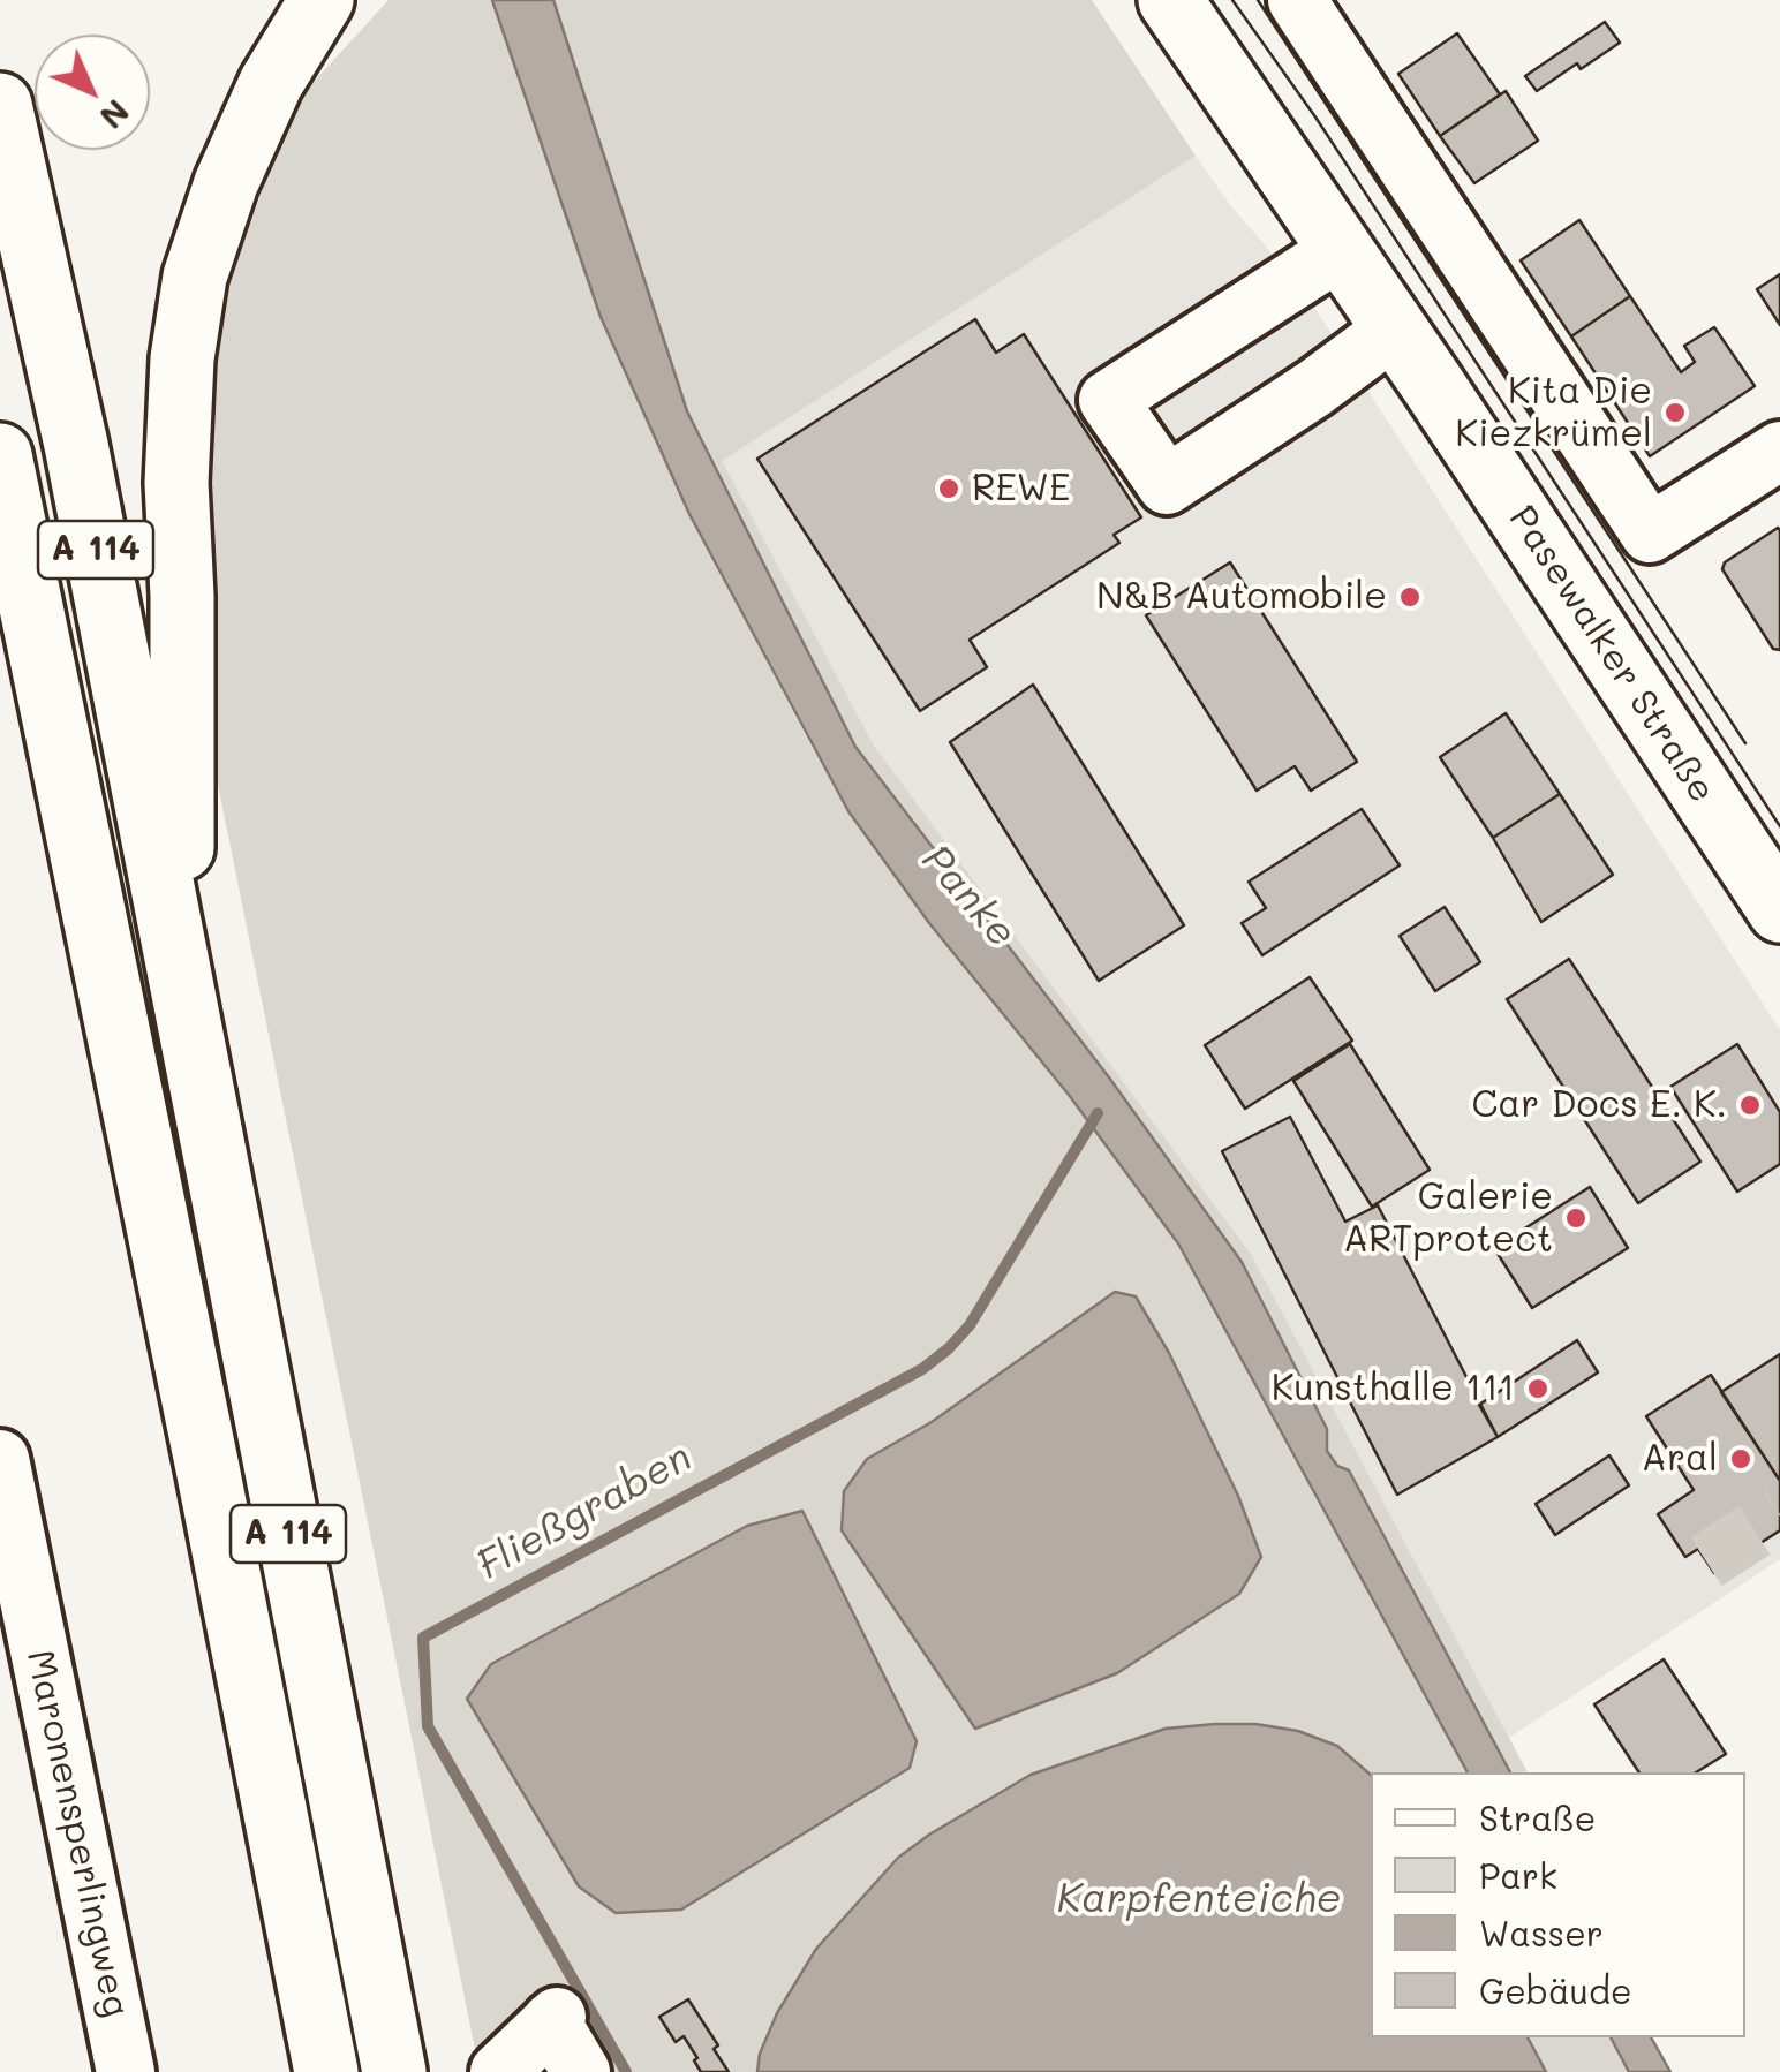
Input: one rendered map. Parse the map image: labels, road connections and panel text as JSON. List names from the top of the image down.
{
  "streets": {
    "main road": ["A 114", "Pasewalker Straße"],
    "street": ["Maronensperlingweg"]
  },
  "water": ["Panke", "Fließgraben", "Karpfenteiche"],
  "places": [
    "Kita Die Kiezkrümel",
    "REWE",
    "N&B Automobile",
    "Car Docs E. K.",
    "Galerie ARTprotect",
    "Kunsthalle 111",
    "Aral"
  ],
  "legend": [
    "Straße",
    "Park",
    "Wasser",
    "Gebäude"
  ],
  "north": "bottom right"
}
